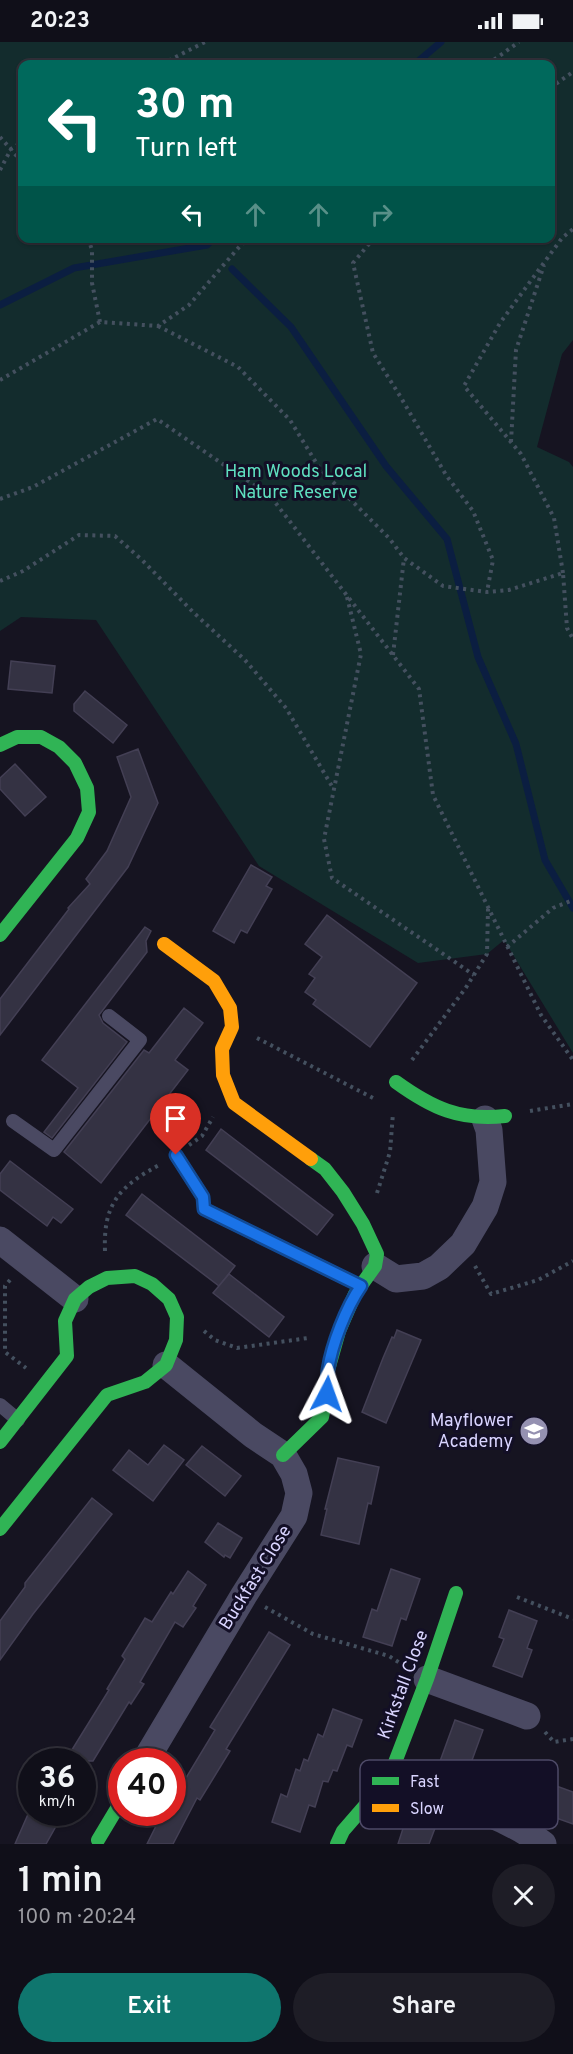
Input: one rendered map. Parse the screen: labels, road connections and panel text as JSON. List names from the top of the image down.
{
  "streets": {
    "street": ["Buckfast Close", "Kirkstall Close"]
  },
  "parks": ["Ham Woods Local Nature Reserve"],
  "places": {
    "school or university": ["Mayflower Academy"]
  },
  "legend": ["Fast", "Slow"],
  "page": {
    "status": "20:23",
    "turn": ["30 m", "Turn left"],
    "speed": "36 km/h",
    "limit": "40",
    "heading": ["1 min", "100 m · 20:24"],
    "buttons": ["Exit", "Share"]
  }
}
